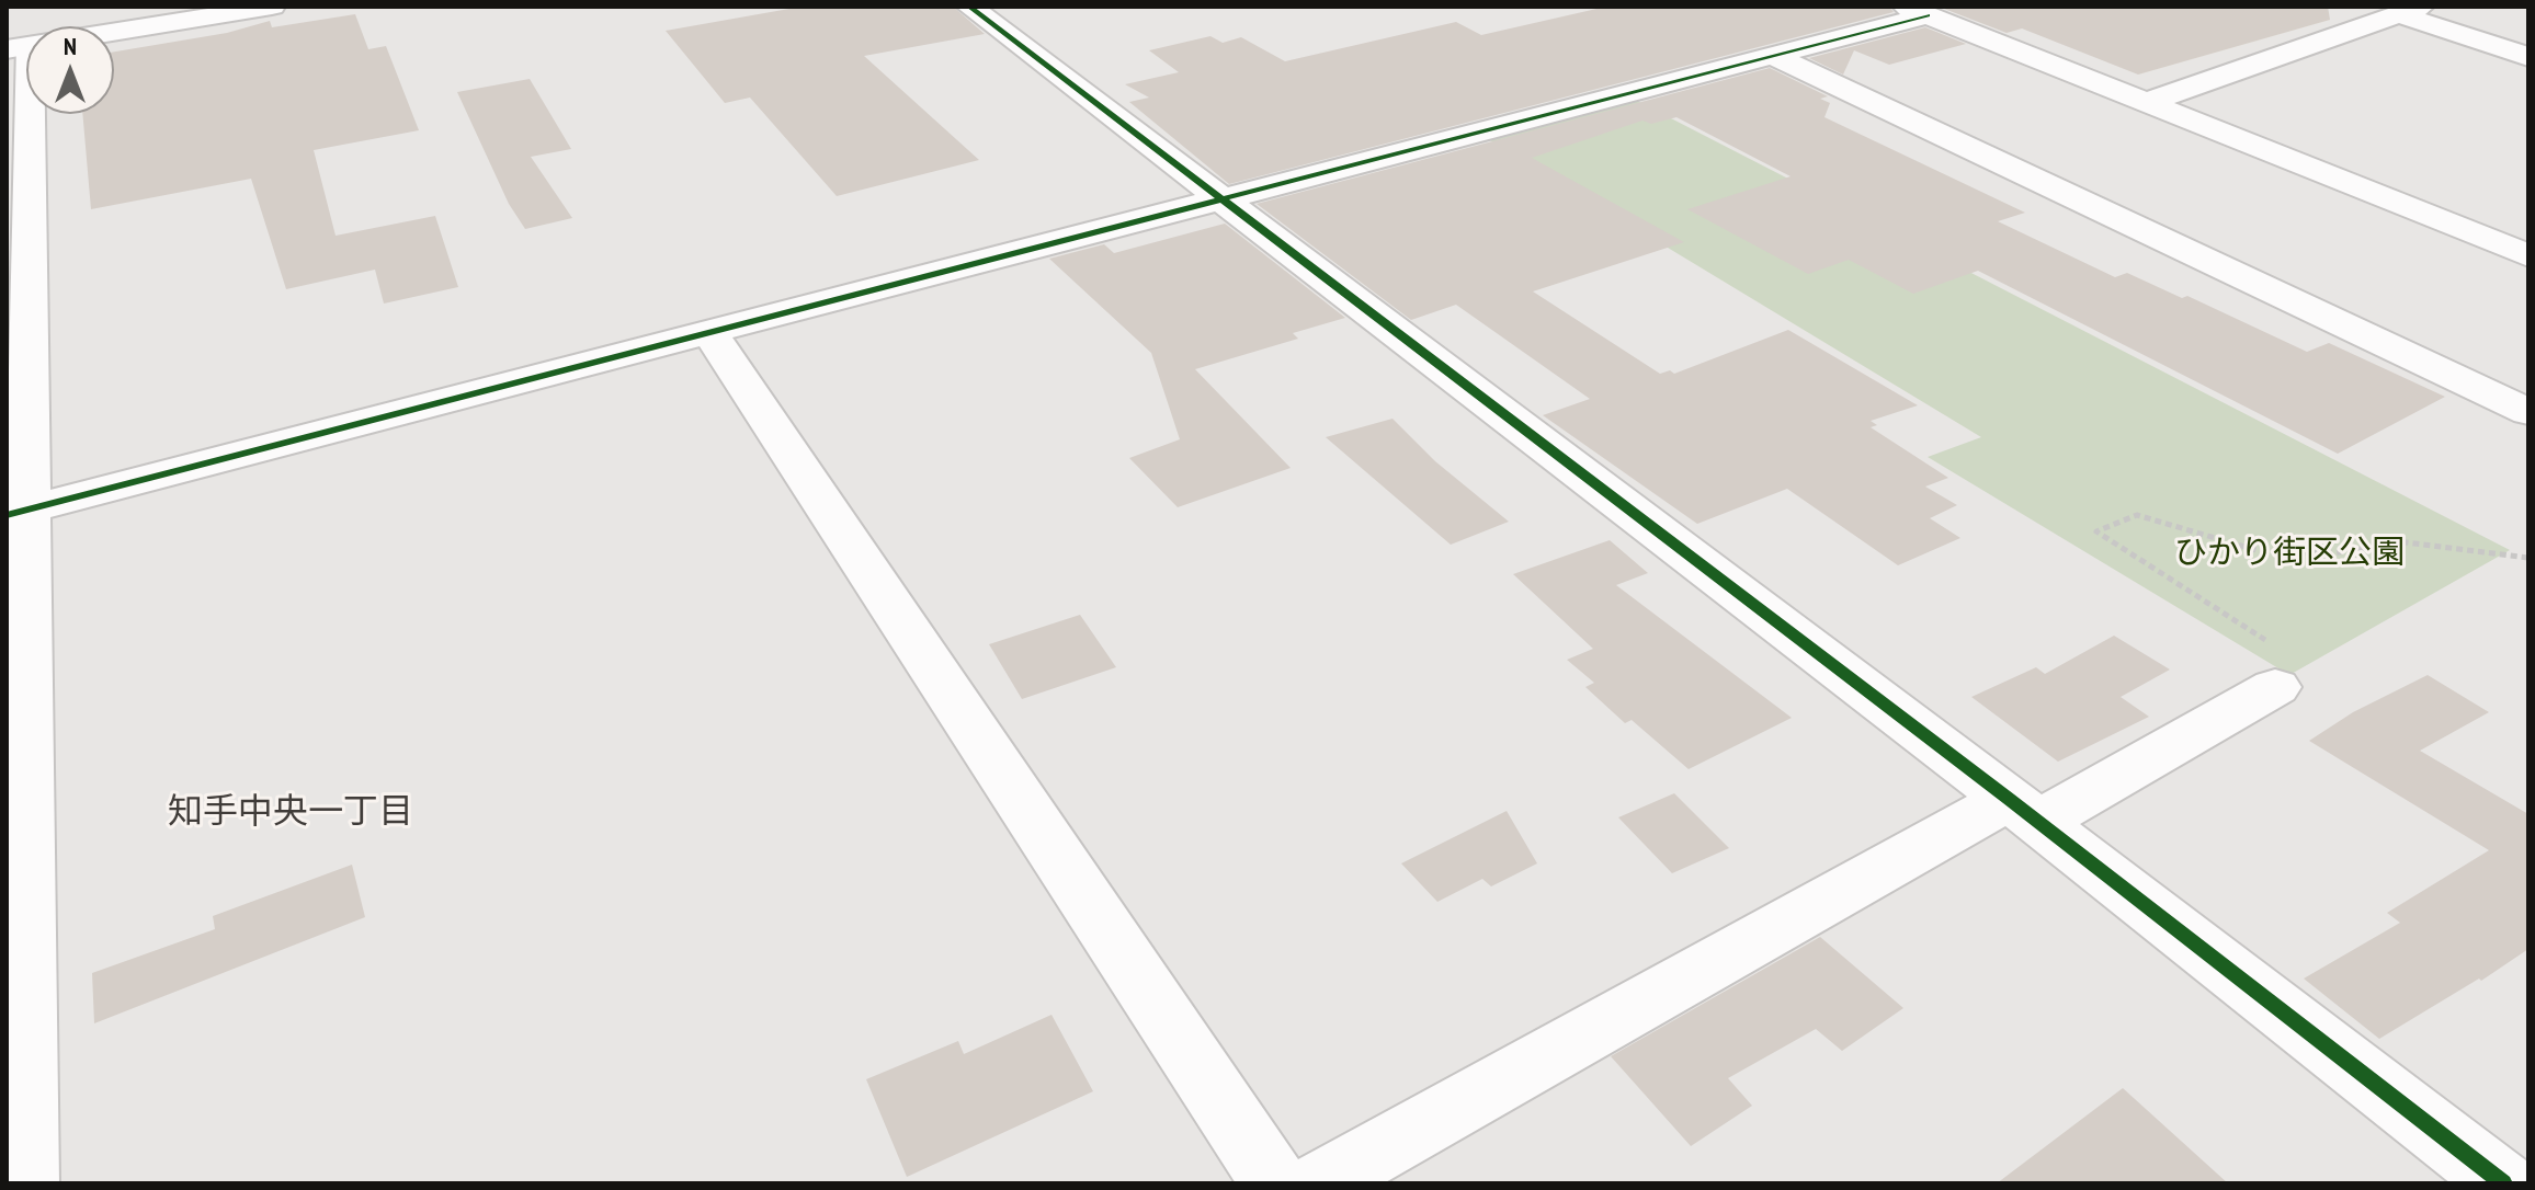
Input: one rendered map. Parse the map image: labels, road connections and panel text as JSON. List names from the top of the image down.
{
  "districts": ["知手中央一丁目"],
  "parks": ["ひかり街区公園"],
  "north": "top"
}
